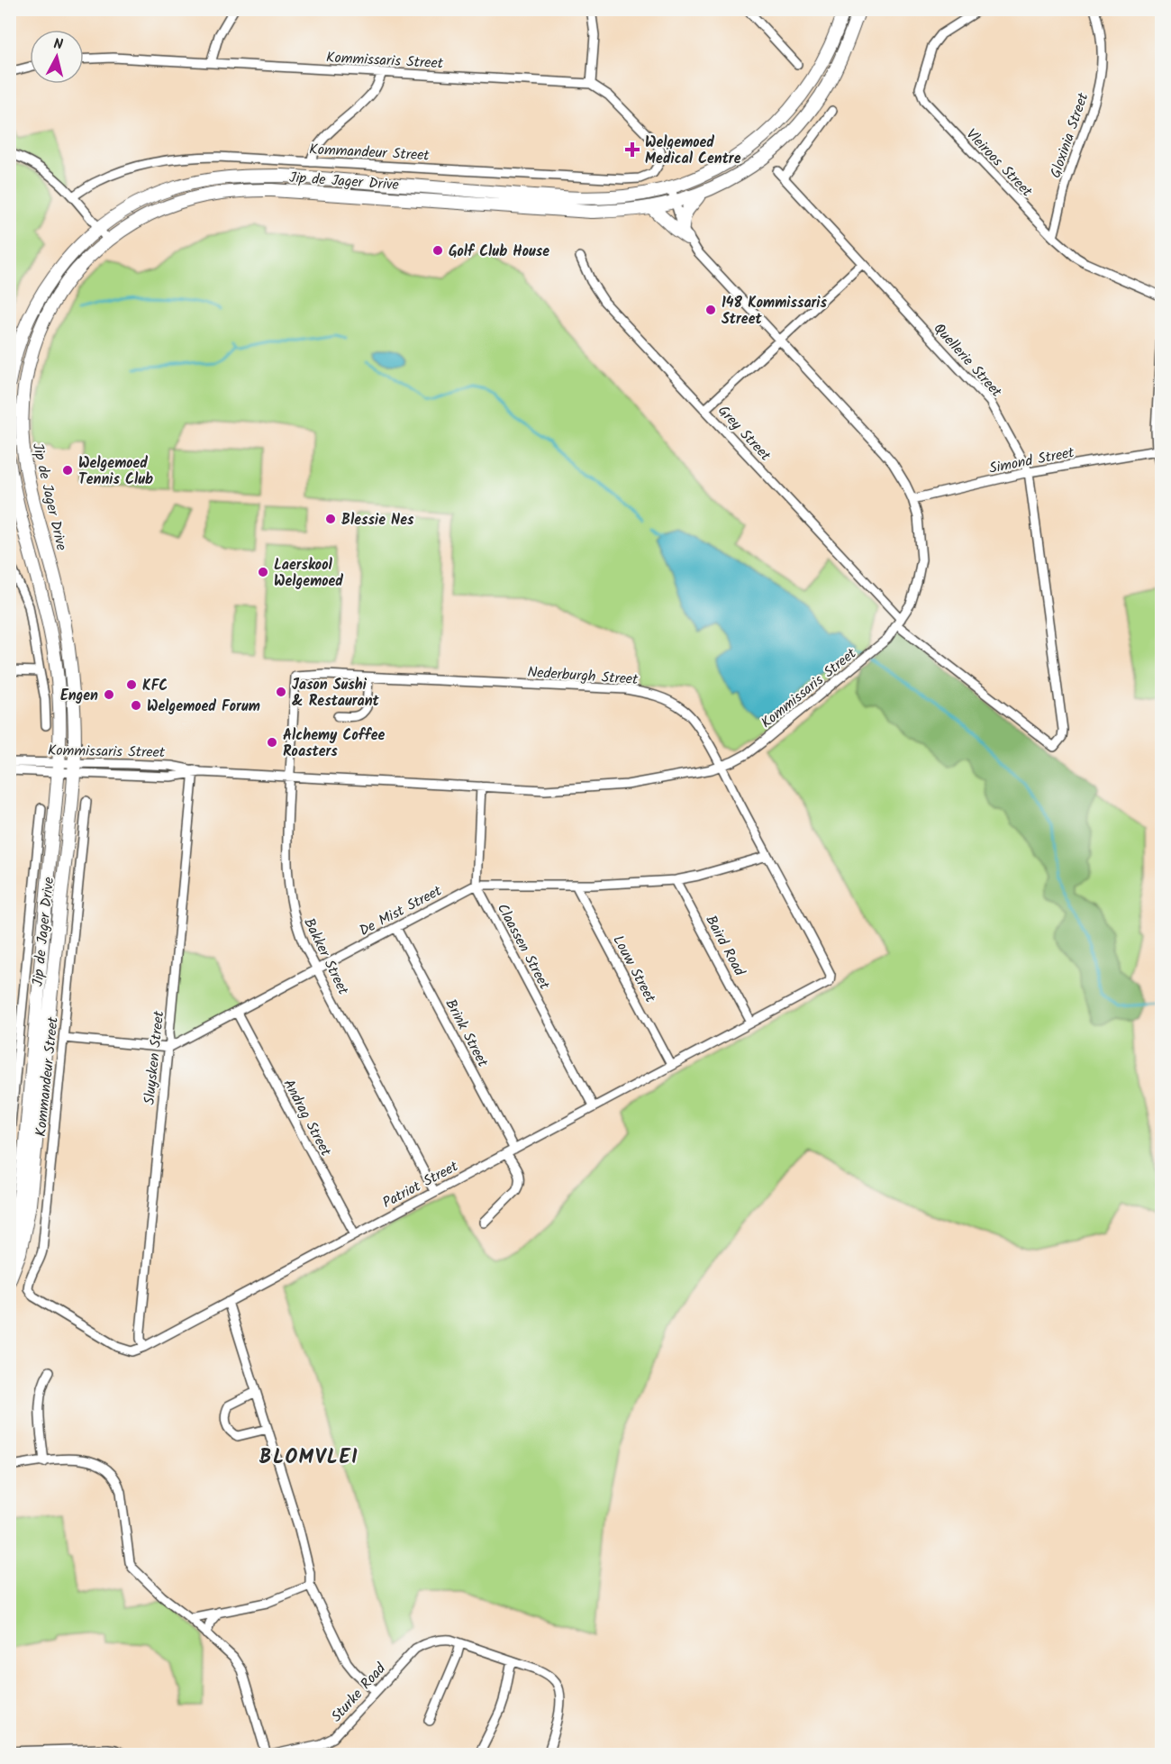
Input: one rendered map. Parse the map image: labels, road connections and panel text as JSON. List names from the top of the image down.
{
  "streets": {
    "main road": ["Jip de Jager Drive"],
    "street": [
      "Kommissaris Street",
      "Gloxinia Street",
      "Kommandeur Street",
      "Vleiroos Street",
      "Quellerie Street",
      "Grey Street",
      "Simond Street",
      "Nederburgh Street",
      "De Mist Street",
      "Baird Road",
      "Claassen Street",
      "Bakker Street",
      "Louw Street",
      "Brink Street",
      "Sluysken Street",
      "Andrag Street",
      "Patriot Street",
      "Sturke Road"
    ]
  },
  "crossings": [
    ["Kommissaris Street", "Kommandeur Street"],
    ["Kommissaris Street", "Jip de Jager Drive"],
    ["Kommissaris Street", "Grey Street"],
    ["Kommissaris Street", "Simond Street"],
    ["Kommissaris Street", "Nederburgh Street"],
    ["Kommissaris Street", "Bakker Street"],
    ["Kommissaris Street", "Sluysken Street"],
    ["Gloxinia Street", "Vleiroos Street"],
    ["Kommandeur Street", "Patriot Street"],
    ["Quellerie Street", "Grey Street"],
    ["Quellerie Street", "Simond Street"],
    ["Nederburgh Street", "De Mist Street"],
    ["Nederburgh Street", "Bakker Street"],
    ["Nederburgh Street", "Patriot Street"],
    ["De Mist Street", "Baird Road"],
    ["De Mist Street", "Claassen Street"],
    ["De Mist Street", "Bakker Street"],
    ["De Mist Street", "Louw Street"],
    ["De Mist Street", "Brink Street"],
    ["De Mist Street", "Sluysken Street"],
    ["De Mist Street", "Andrag Street"],
    ["Baird Road", "Patriot Street"],
    ["Claassen Street", "Patriot Street"],
    ["Bakker Street", "Patriot Street"],
    ["Louw Street", "Patriot Street"],
    ["Brink Street", "Patriot Street"],
    ["Sluysken Street", "Patriot Street"],
    ["Andrag Street", "Patriot Street"]
  ],
  "districts": ["BLOMVLEI"],
  "places": {
    "health": ["Welgemoed Medical Centre"],
    "other": [
      "Golf Club House",
      "148 Kommissaris Street",
      "Welgemoed Tennis Club",
      "Blessie Nes",
      "Laerskool Welgemoed",
      "KFC",
      "Jason Sushi & Restaurant",
      "Engen",
      "Welgemoed Forum",
      "Alchemy Coffee Roasters"
    ]
  },
  "north": "top"
}
